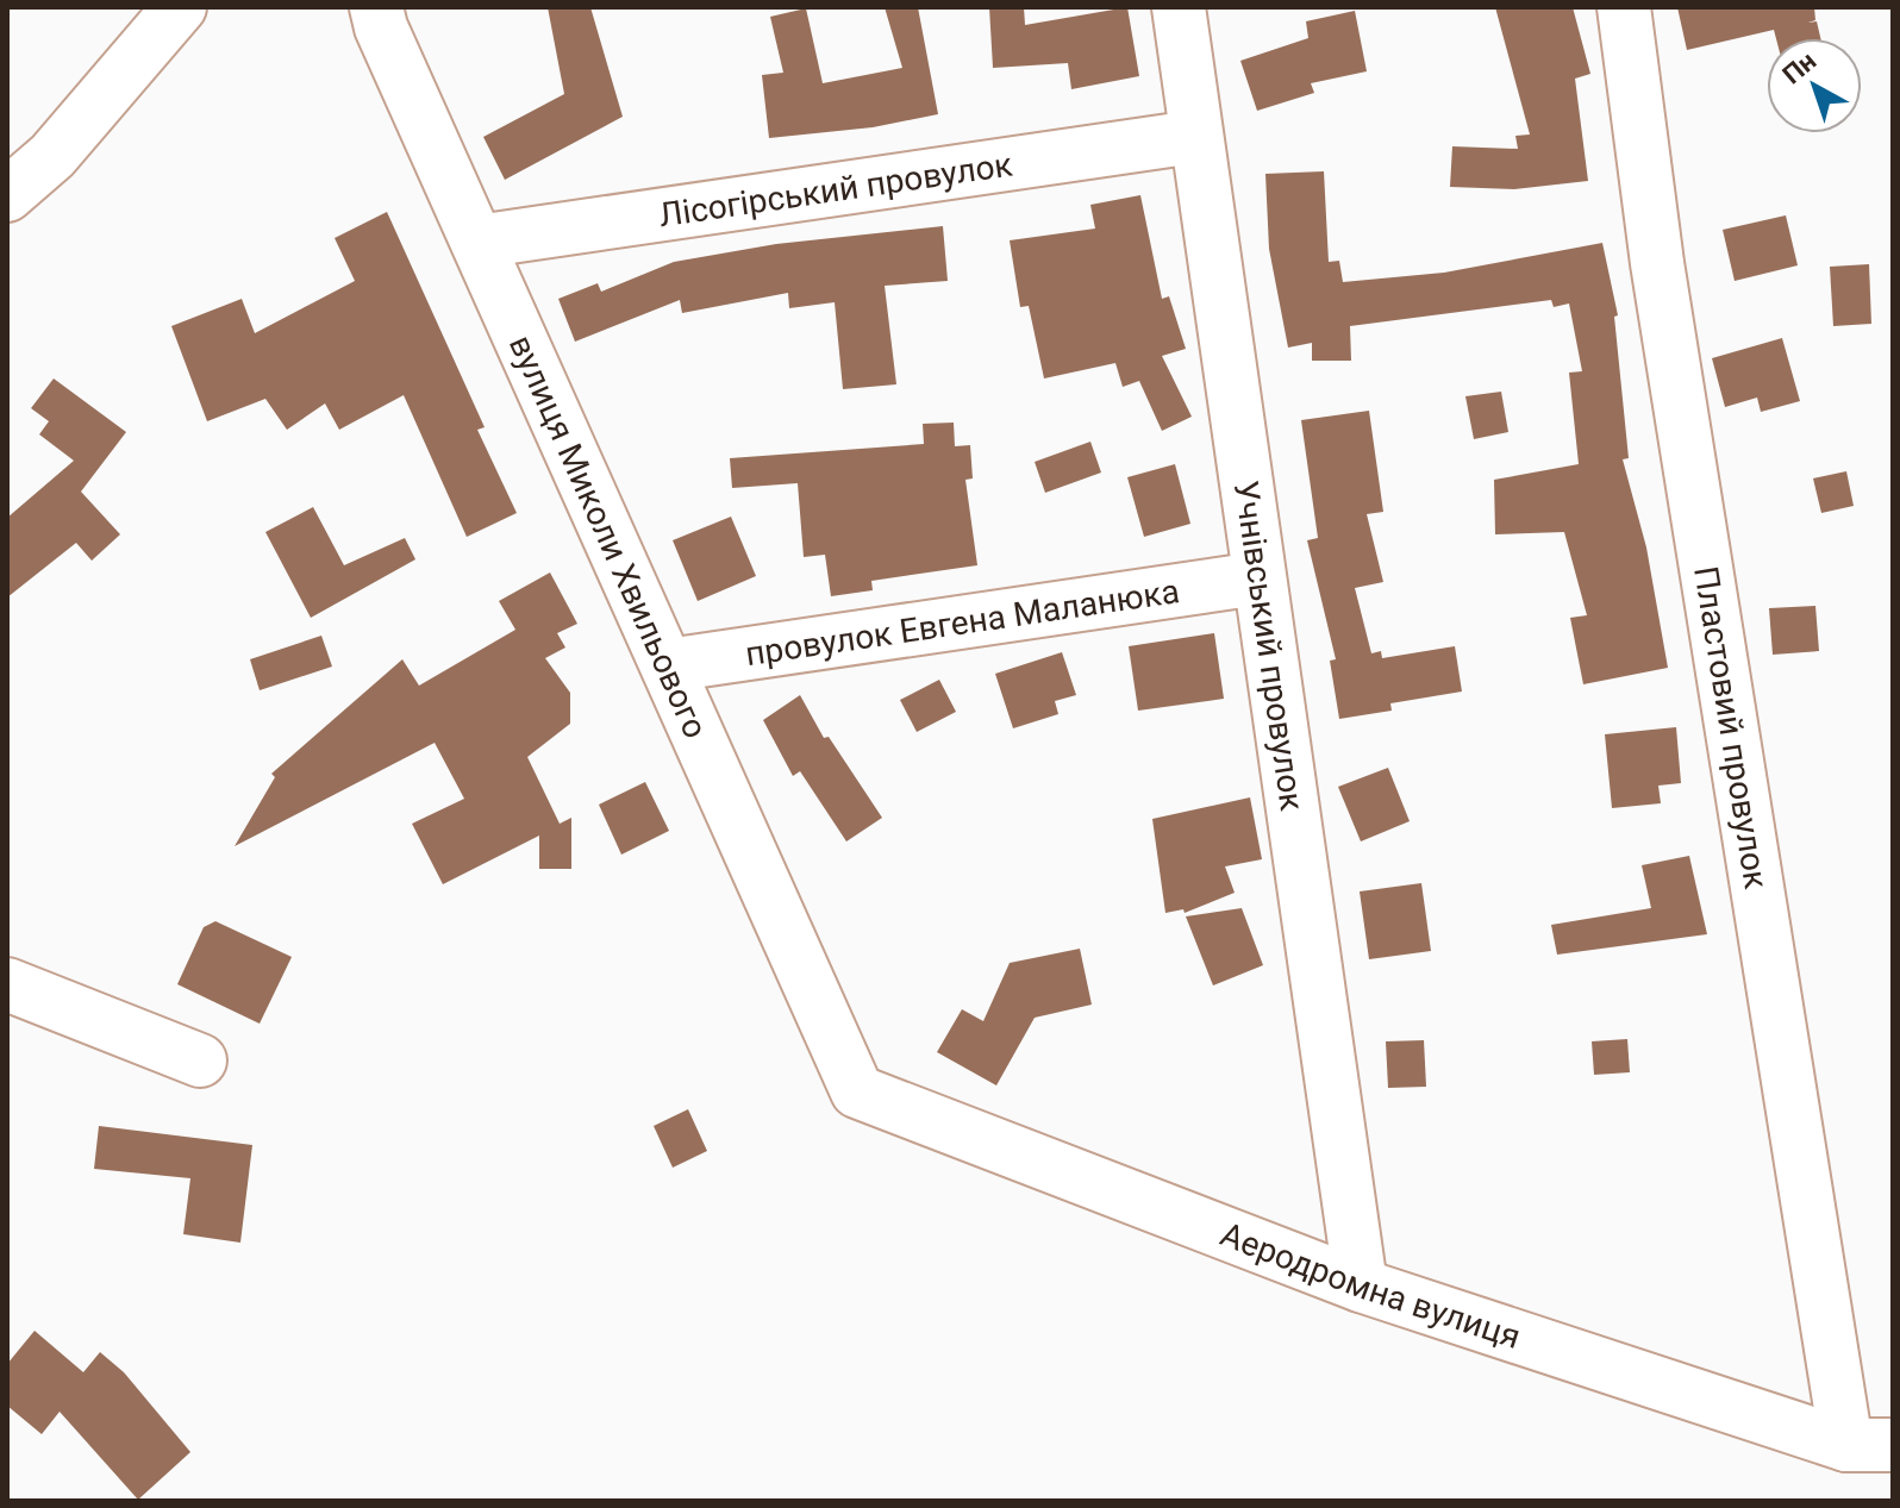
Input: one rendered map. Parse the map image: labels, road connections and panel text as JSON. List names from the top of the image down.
{
  "streets": {
    "street": [
      "Лісогірський провулок",
      "вулиця Миколи Хвильового",
      "провулок Евгена Маланюка",
      "Учнівський провулок",
      "Пластовий провулок",
      "Аеродромна вулиця"
    ]
  },
  "crossings": [
    ["Лісогірський провулок", "вулиця Миколи Хвильового"],
    ["Лісогірський провулок", "Учнівський провулок"],
    ["вулиця Миколи Хвильового", "провулок Евгена Маланюка"],
    ["вулиця Миколи Хвильового", "Аеродромна вулиця"],
    ["провулок Евгена Маланюка", "Учнівський провулок"],
    ["Учнівський провулок", "Аеродромна вулиця"],
    ["Пластовий провулок", "Аеродромна вулиця"]
  ],
  "north": "top left"
}
